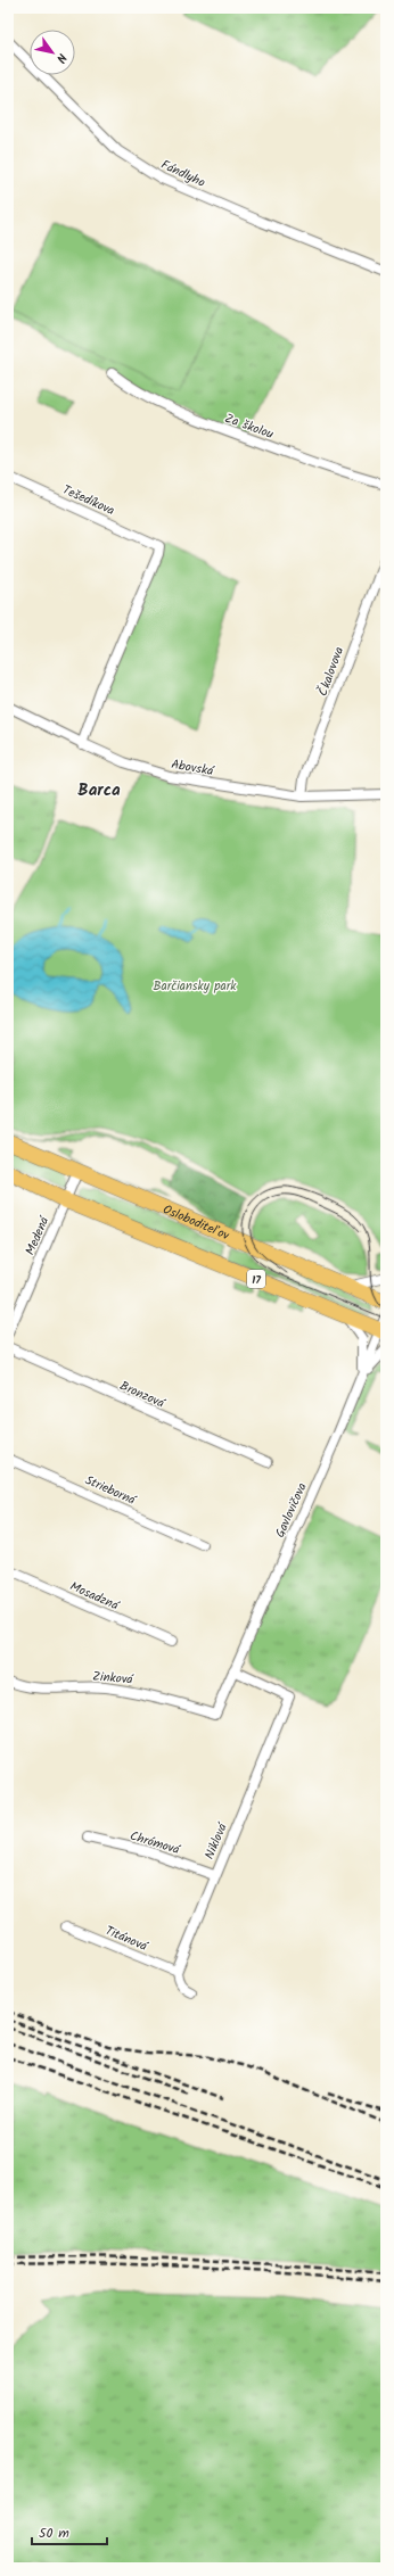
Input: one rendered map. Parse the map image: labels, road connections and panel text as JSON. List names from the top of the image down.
{
  "streets": {
    "main road": ["Osloboditeľov", "17"],
    "street": [
      "Fándlyho",
      "Za školou",
      "Tešedíkova",
      "Čkalovova",
      "Abovská",
      "Medená",
      "Bronzová",
      "Strieborná",
      "Gavlovičova",
      "Mosadzná",
      "Zinková",
      "Niklová",
      "Chrómová",
      "Titánová"
    ]
  },
  "crossings": [
    ["Tešedíkova", "Abovská"],
    ["Čkalovova", "Abovská"],
    ["Osloboditeľov", "Medená"],
    ["Medená", "17"],
    ["17", "Gavlovičova"],
    ["Gavlovičova", "Zinková"],
    ["Gavlovičova", "Niklová"],
    ["Niklová", "Chrómová"],
    ["Niklová", "Titánová"]
  ],
  "districts": ["Barca"],
  "parks": ["Barčiansky park"],
  "scale_bar": "50 m",
  "north": "bottom right"
}
